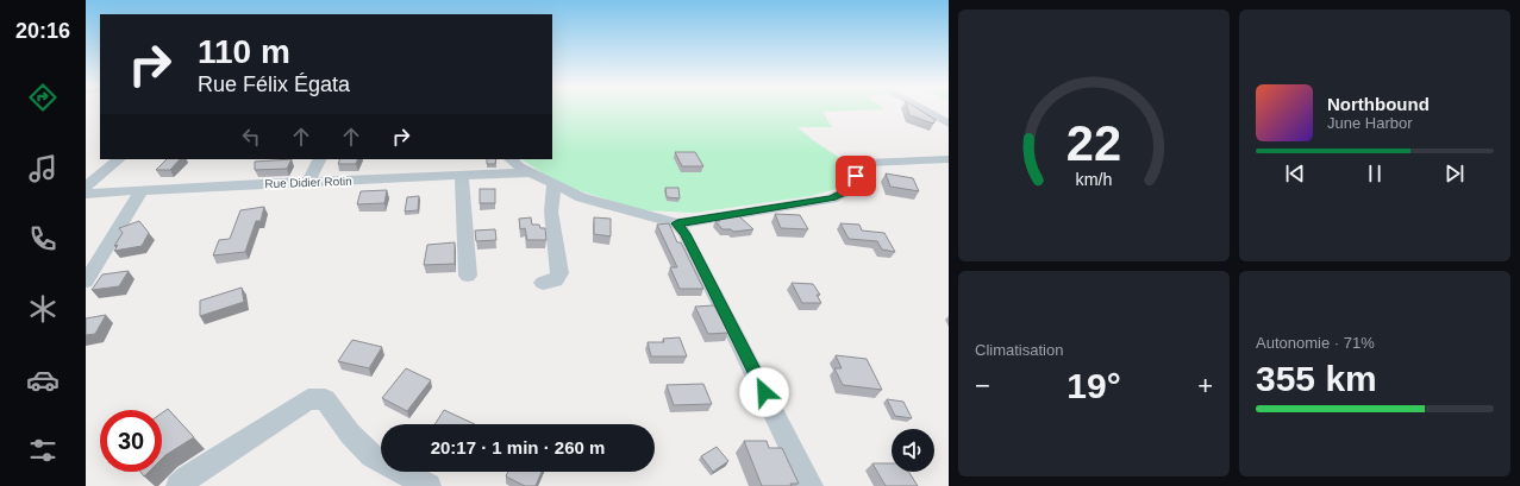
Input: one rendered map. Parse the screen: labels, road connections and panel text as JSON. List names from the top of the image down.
{
  "streets": {
    "street": ["Rue Didier Rotin"]
  },
  "page": {
    "tabs": "20:16",
    "turn": ["110 m", "Rue Félix Égata"],
    "song": ["Northbound", "June Harbor"],
    "tile": [
      "Climatisation",
      ["Autonomie · 71%", "355 km"]
    ],
    "heat": ["−", "19°", "+"],
    "limit": "30",
    "trip": "20:17 · 1 min · 260 m",
    "gauge": ["22", "km/h"]
  }
}
